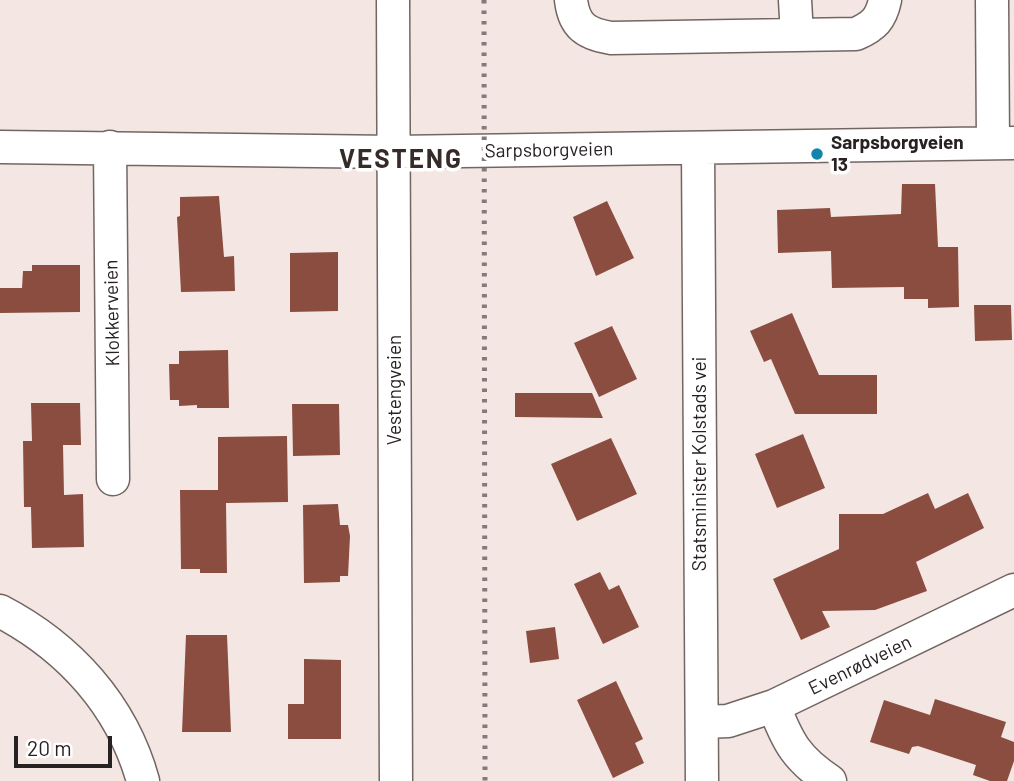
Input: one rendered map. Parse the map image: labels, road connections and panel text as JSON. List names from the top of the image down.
{
  "streets": {
    "street": [
      "Sarpsborgveien",
      "Klokkerveien",
      "Vestengveien",
      "Statsminister Kolstads vei",
      "Evenrødveien"
    ]
  },
  "crossings": [
    ["Sarpsborgveien", "Klokkerveien"],
    ["Sarpsborgveien", "Vestengveien"],
    ["Sarpsborgveien", "Statsminister Kolstads vei"],
    ["Statsminister Kolstads vei", "Evenrødveien"]
  ],
  "districts": ["VESTENG"],
  "places": ["Sarpsborgveien 13"],
  "scale_bar": "20 m"
}
